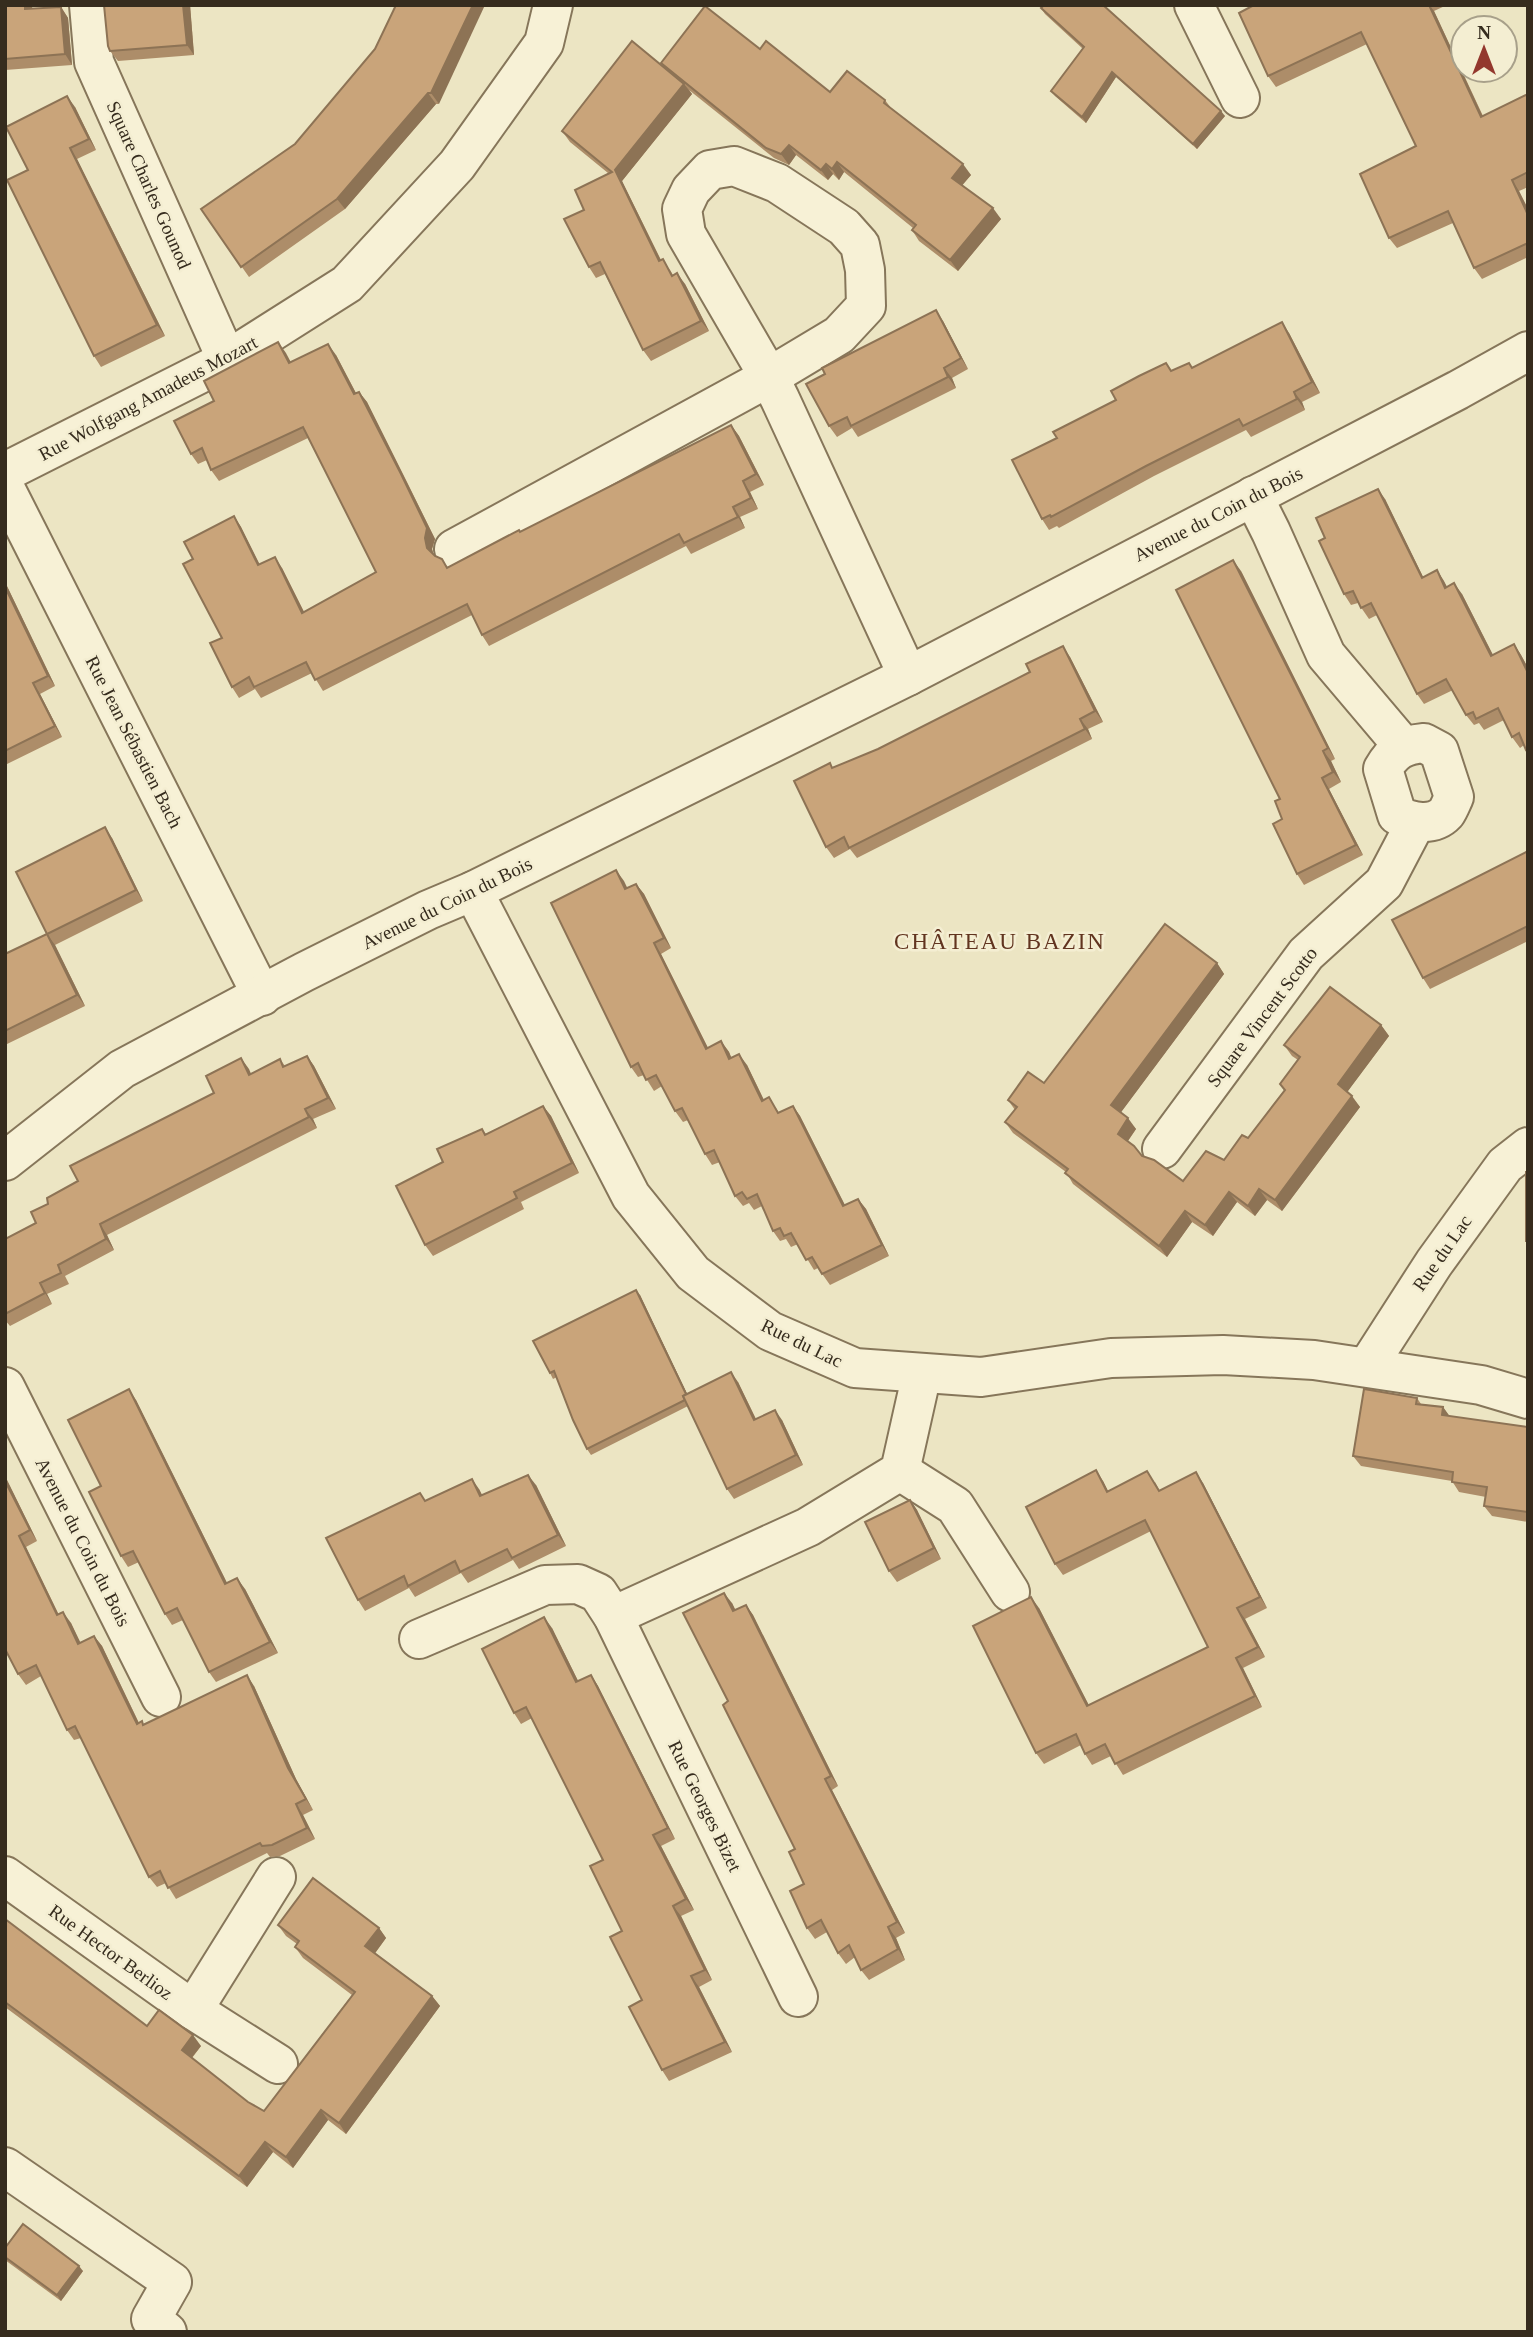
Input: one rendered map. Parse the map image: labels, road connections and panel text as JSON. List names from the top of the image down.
{
  "streets": {
    "street": [
      "Square Charles Gounod",
      "Rue Wolfgang Amadeus Mozart",
      "Avenue du Coin du Bois",
      "Rue Jean Sébastien Bach",
      "Square Vincent Scotto",
      "Rue du Lac",
      "Rue Georges Bizet",
      "Rue Hector Berlioz"
    ]
  },
  "crossings": [
    ["Square Charles Gounod", "Rue Wolfgang Amadeus Mozart"],
    ["Avenue du Coin du Bois", "Rue Jean Sébastien Bach"],
    ["Avenue du Coin du Bois", "Rue du Lac"]
  ],
  "districts": ["CHÂTEAU BAZIN"],
  "north": "top"
}
